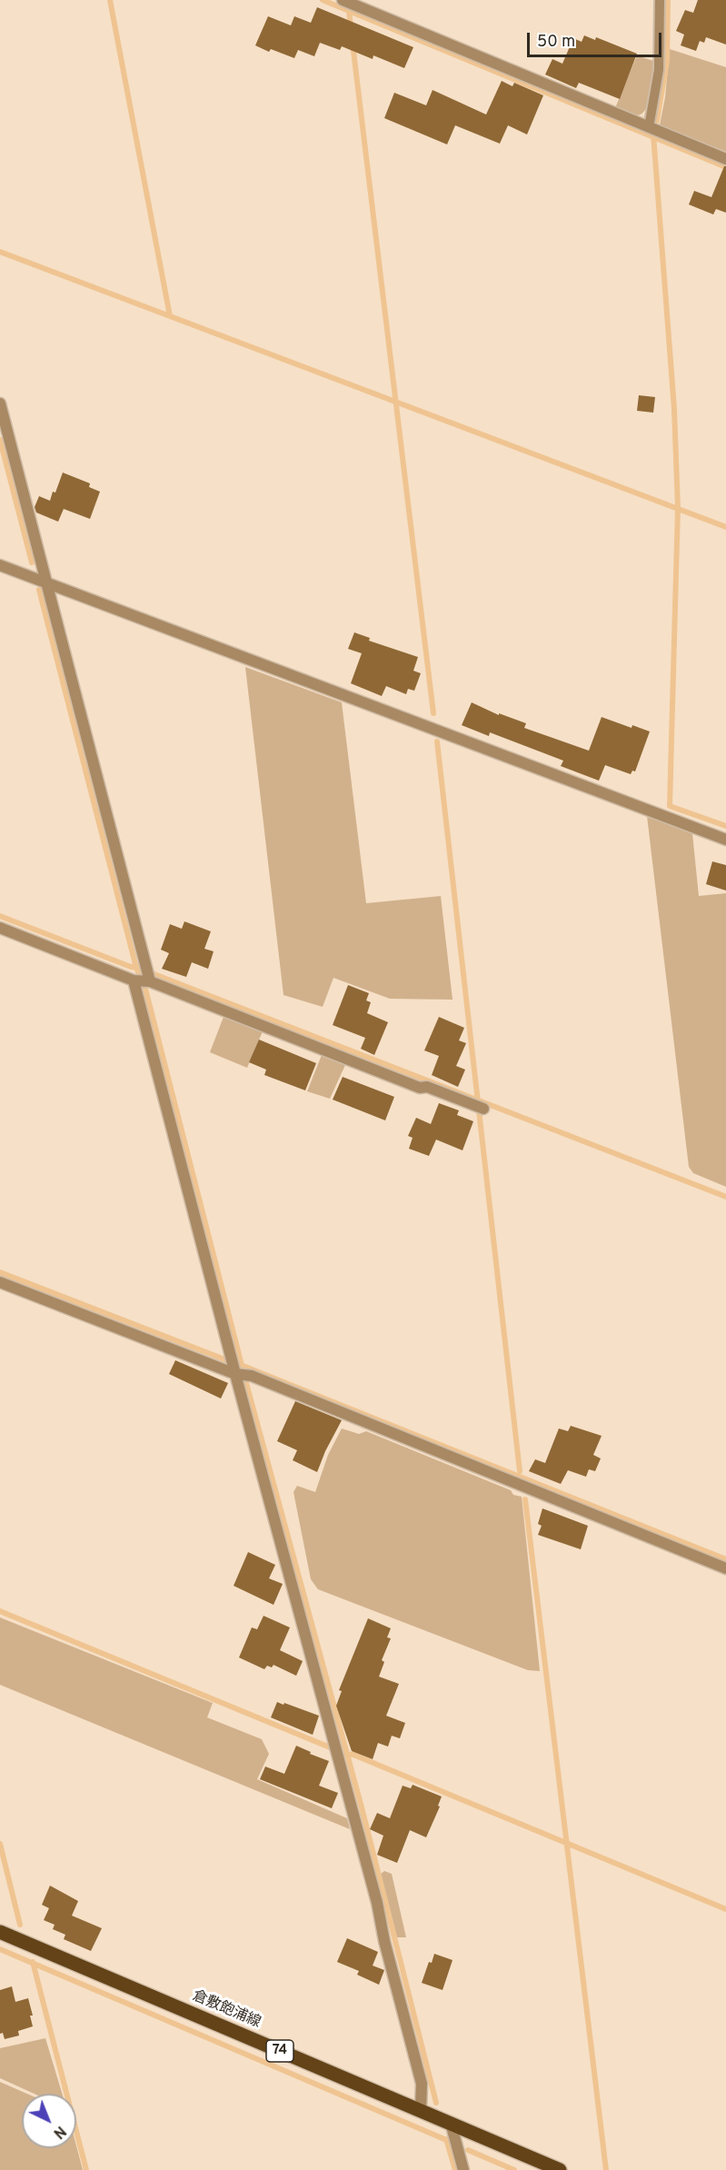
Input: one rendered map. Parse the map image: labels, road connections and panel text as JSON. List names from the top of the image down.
{
  "streets": {
    "main road": ["倉敷飽浦線", "74"]
  },
  "scale_bar": "50 m",
  "north": "bottom right"
}
